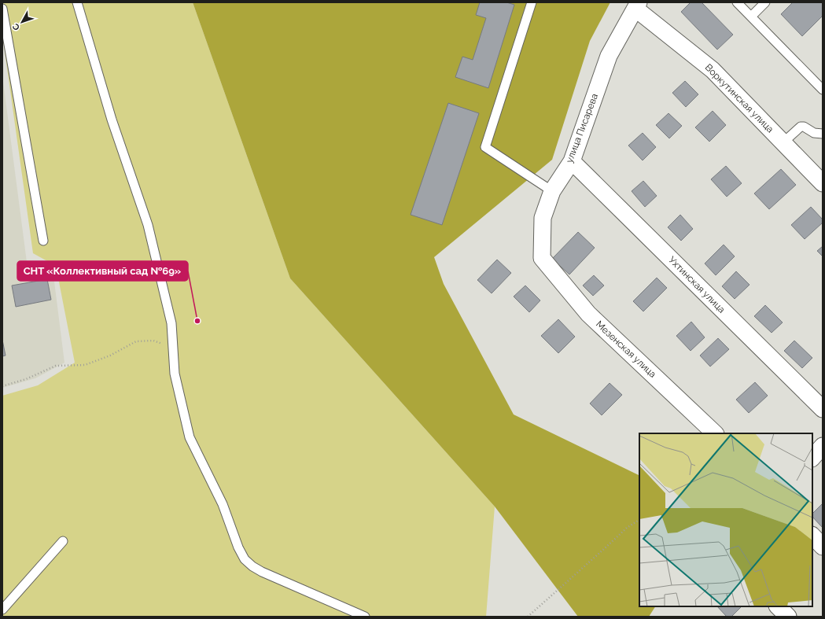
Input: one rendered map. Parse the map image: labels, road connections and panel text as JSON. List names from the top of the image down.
{
  "streets": {
    "street": [
      "Воркутинская улица",
      "улица Писарева",
      "Ухтинская улица",
      "Мезенская улица"
    ]
  },
  "crossings": [
    ["Воркутинская улица", "улица Писарева"],
    ["улица Писарева", "Ухтинская улица"],
    ["улица Писарева", "Мезенская улица"]
  ],
  "places": ["СНТ «Коллективный сад №69»"],
  "north": "bottom left"
}
